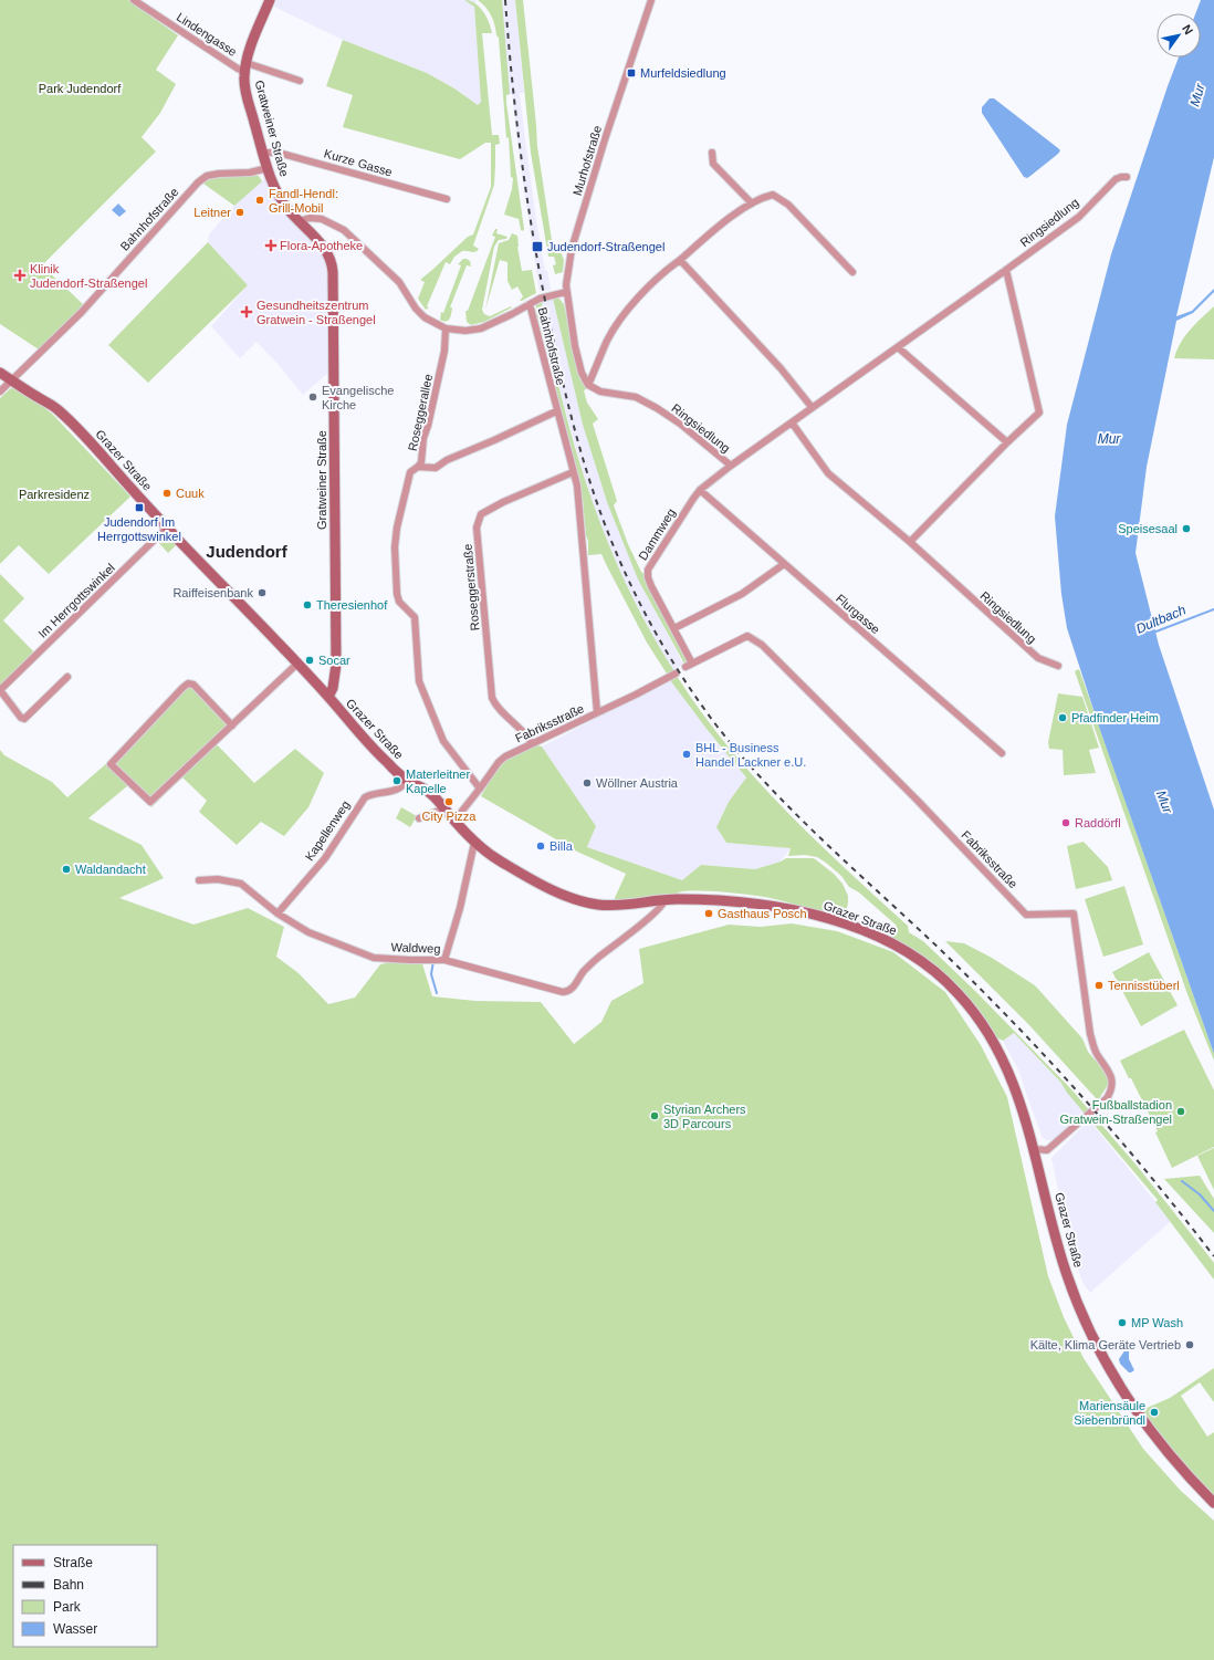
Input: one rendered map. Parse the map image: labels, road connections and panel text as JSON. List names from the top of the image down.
{
  "streets": {
    "main road": ["Gratweiner Straße", "Grazer Straße"],
    "street": [
      "Lindengasse",
      "Murhofstraße",
      "Kurze Gasse",
      "Bahnhofstraße",
      "Ringsiedlung",
      "Roseggerallee",
      "Dammweg",
      "Roseggerstraße",
      "Im Herrgottswinkel",
      "Flurgasse",
      "Fabriksstraße",
      "Kapellenweg",
      "Waldweg"
    ]
  },
  "crossings": [
    ["Lindengasse", "Gratweiner Straße"],
    ["Gratweiner Straße", "Kurze Gasse"],
    ["Gratweiner Straße", "Bahnhofstraße"],
    ["Gratweiner Straße", "Grazer Straße"],
    ["Bahnhofstraße", "Roseggerallee"],
    ["Bahnhofstraße", "Grazer Straße"],
    ["Bahnhofstraße", "Roseggerstraße"],
    ["Bahnhofstraße", "Fabriksstraße"],
    ["Ringsiedlung", "Dammweg"],
    ["Roseggerallee", "Fabriksstraße"],
    ["Grazer Straße", "Im Herrgottswinkel"],
    ["Grazer Straße", "Fabriksstraße"],
    ["Grazer Straße", "Kapellenweg"],
    ["Grazer Straße", "Waldweg"],
    ["Dammweg", "Flurgasse"],
    ["Dammweg", "Fabriksstraße"],
    ["Roseggerstraße", "Fabriksstraße"],
    ["Kapellenweg", "Waldweg"]
  ],
  "districts": ["Judendorf"],
  "water": ["Mur", "Dultbach"],
  "parks": ["Park Judendorf", "Parkresidenz"],
  "places": {
    "transit": ["Murfeldsiedlung", "Judendorf-Straßengel", "Judendorf Im Herrgottswinkel"],
    "other": [
      "Fandl-Hendl: Grill-Mobil",
      "Leitner",
      "Evangelische Kirche",
      "Cuuk",
      "Speisesaal",
      "Raiffeisenbank",
      "Theresienhof",
      "Socar",
      "Pfadfinder Heim",
      "BHL - Business Handel Lackner e.U.",
      "Materleitner Kapelle",
      "Wöllner Austria",
      "City Pizza",
      "Raddörfl",
      "Billa",
      "Waldandacht",
      "Gasthaus Posch",
      "Tennisstüberl",
      "Fußballstadion Gratwein-Straßengel",
      "Styrian Archers 3D Parcours",
      "MP Wash",
      "Kälte, Klima Geräte Vertrieb",
      "Mariensäule Siebenbründl"
    ],
    "health": ["Flora-Apotheke", "Klinik Judendorf-Straßengel", "Gesundheitszentrum Gratwein - Straßengel"]
  },
  "legend": [
    "Straße",
    "Bahn",
    "Park",
    "Wasser"
  ],
  "north": "top right"
}
